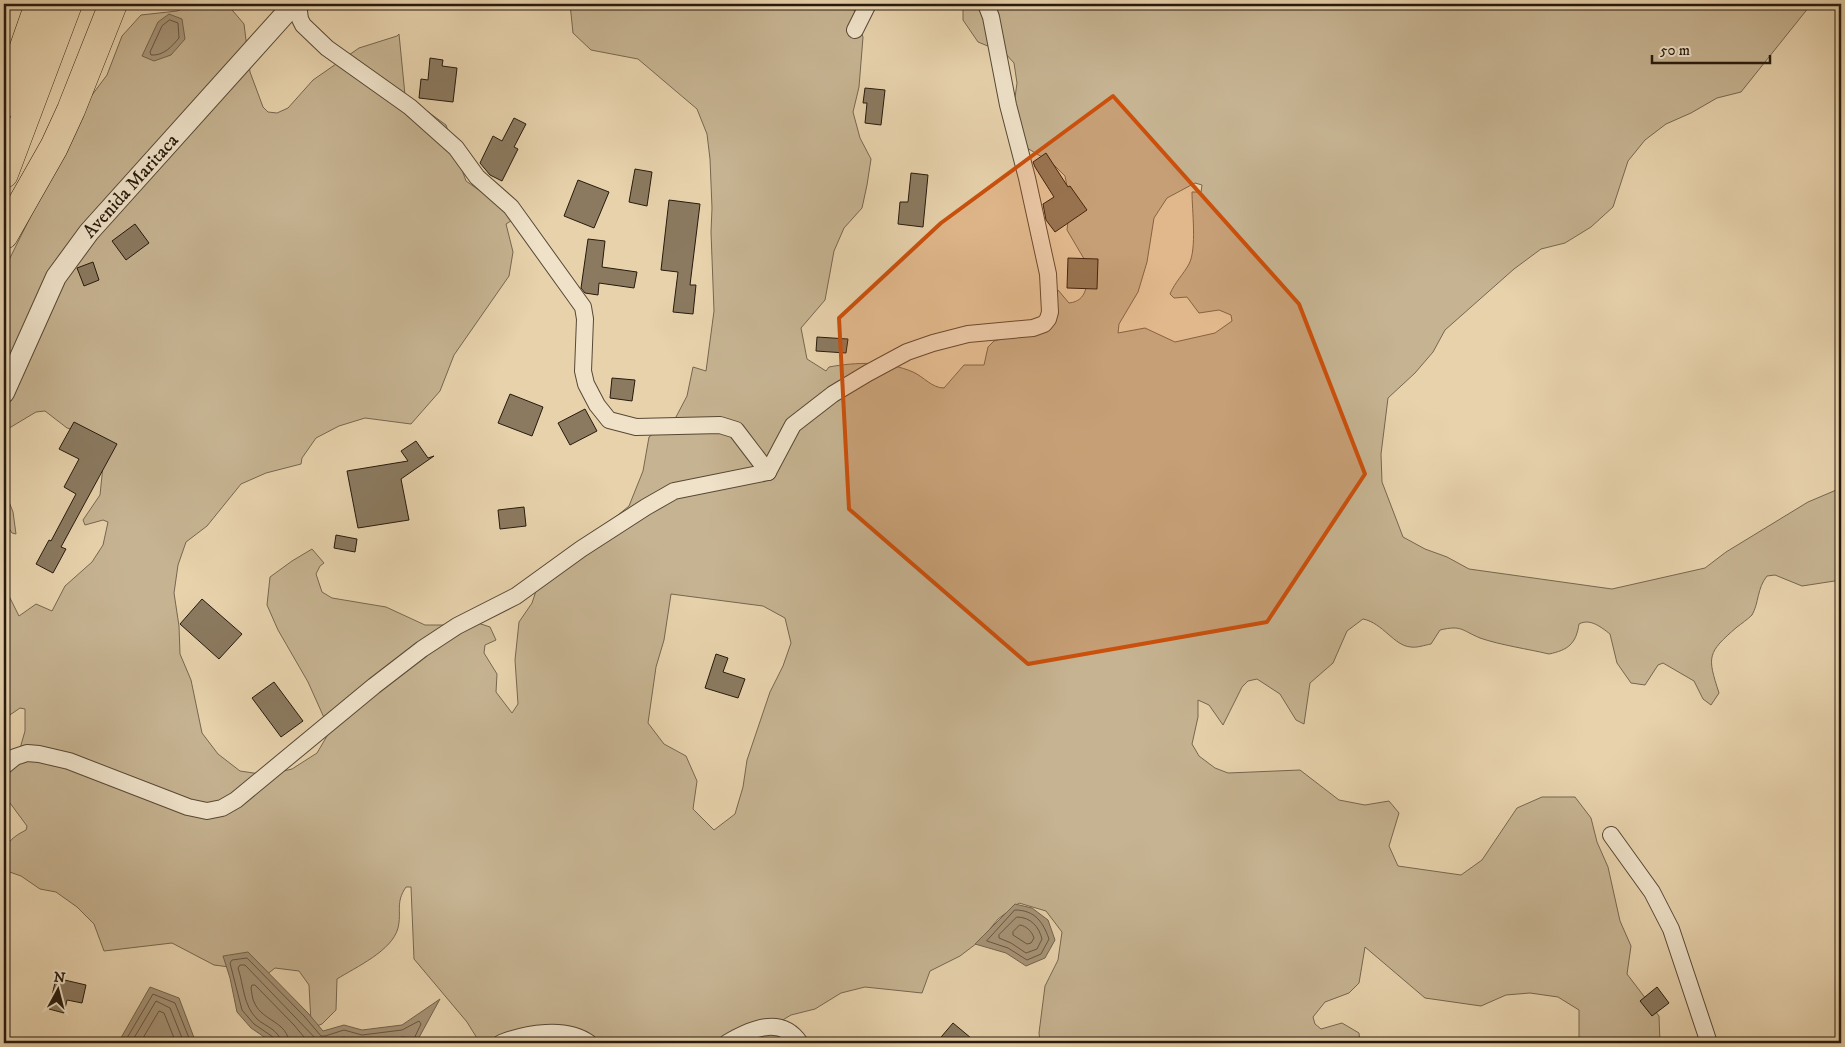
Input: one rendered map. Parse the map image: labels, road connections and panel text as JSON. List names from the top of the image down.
{
  "streets": {
    "street": ["Avenida Maritaca"]
  },
  "scale_bar": "50 m",
  "north": "top"
}
